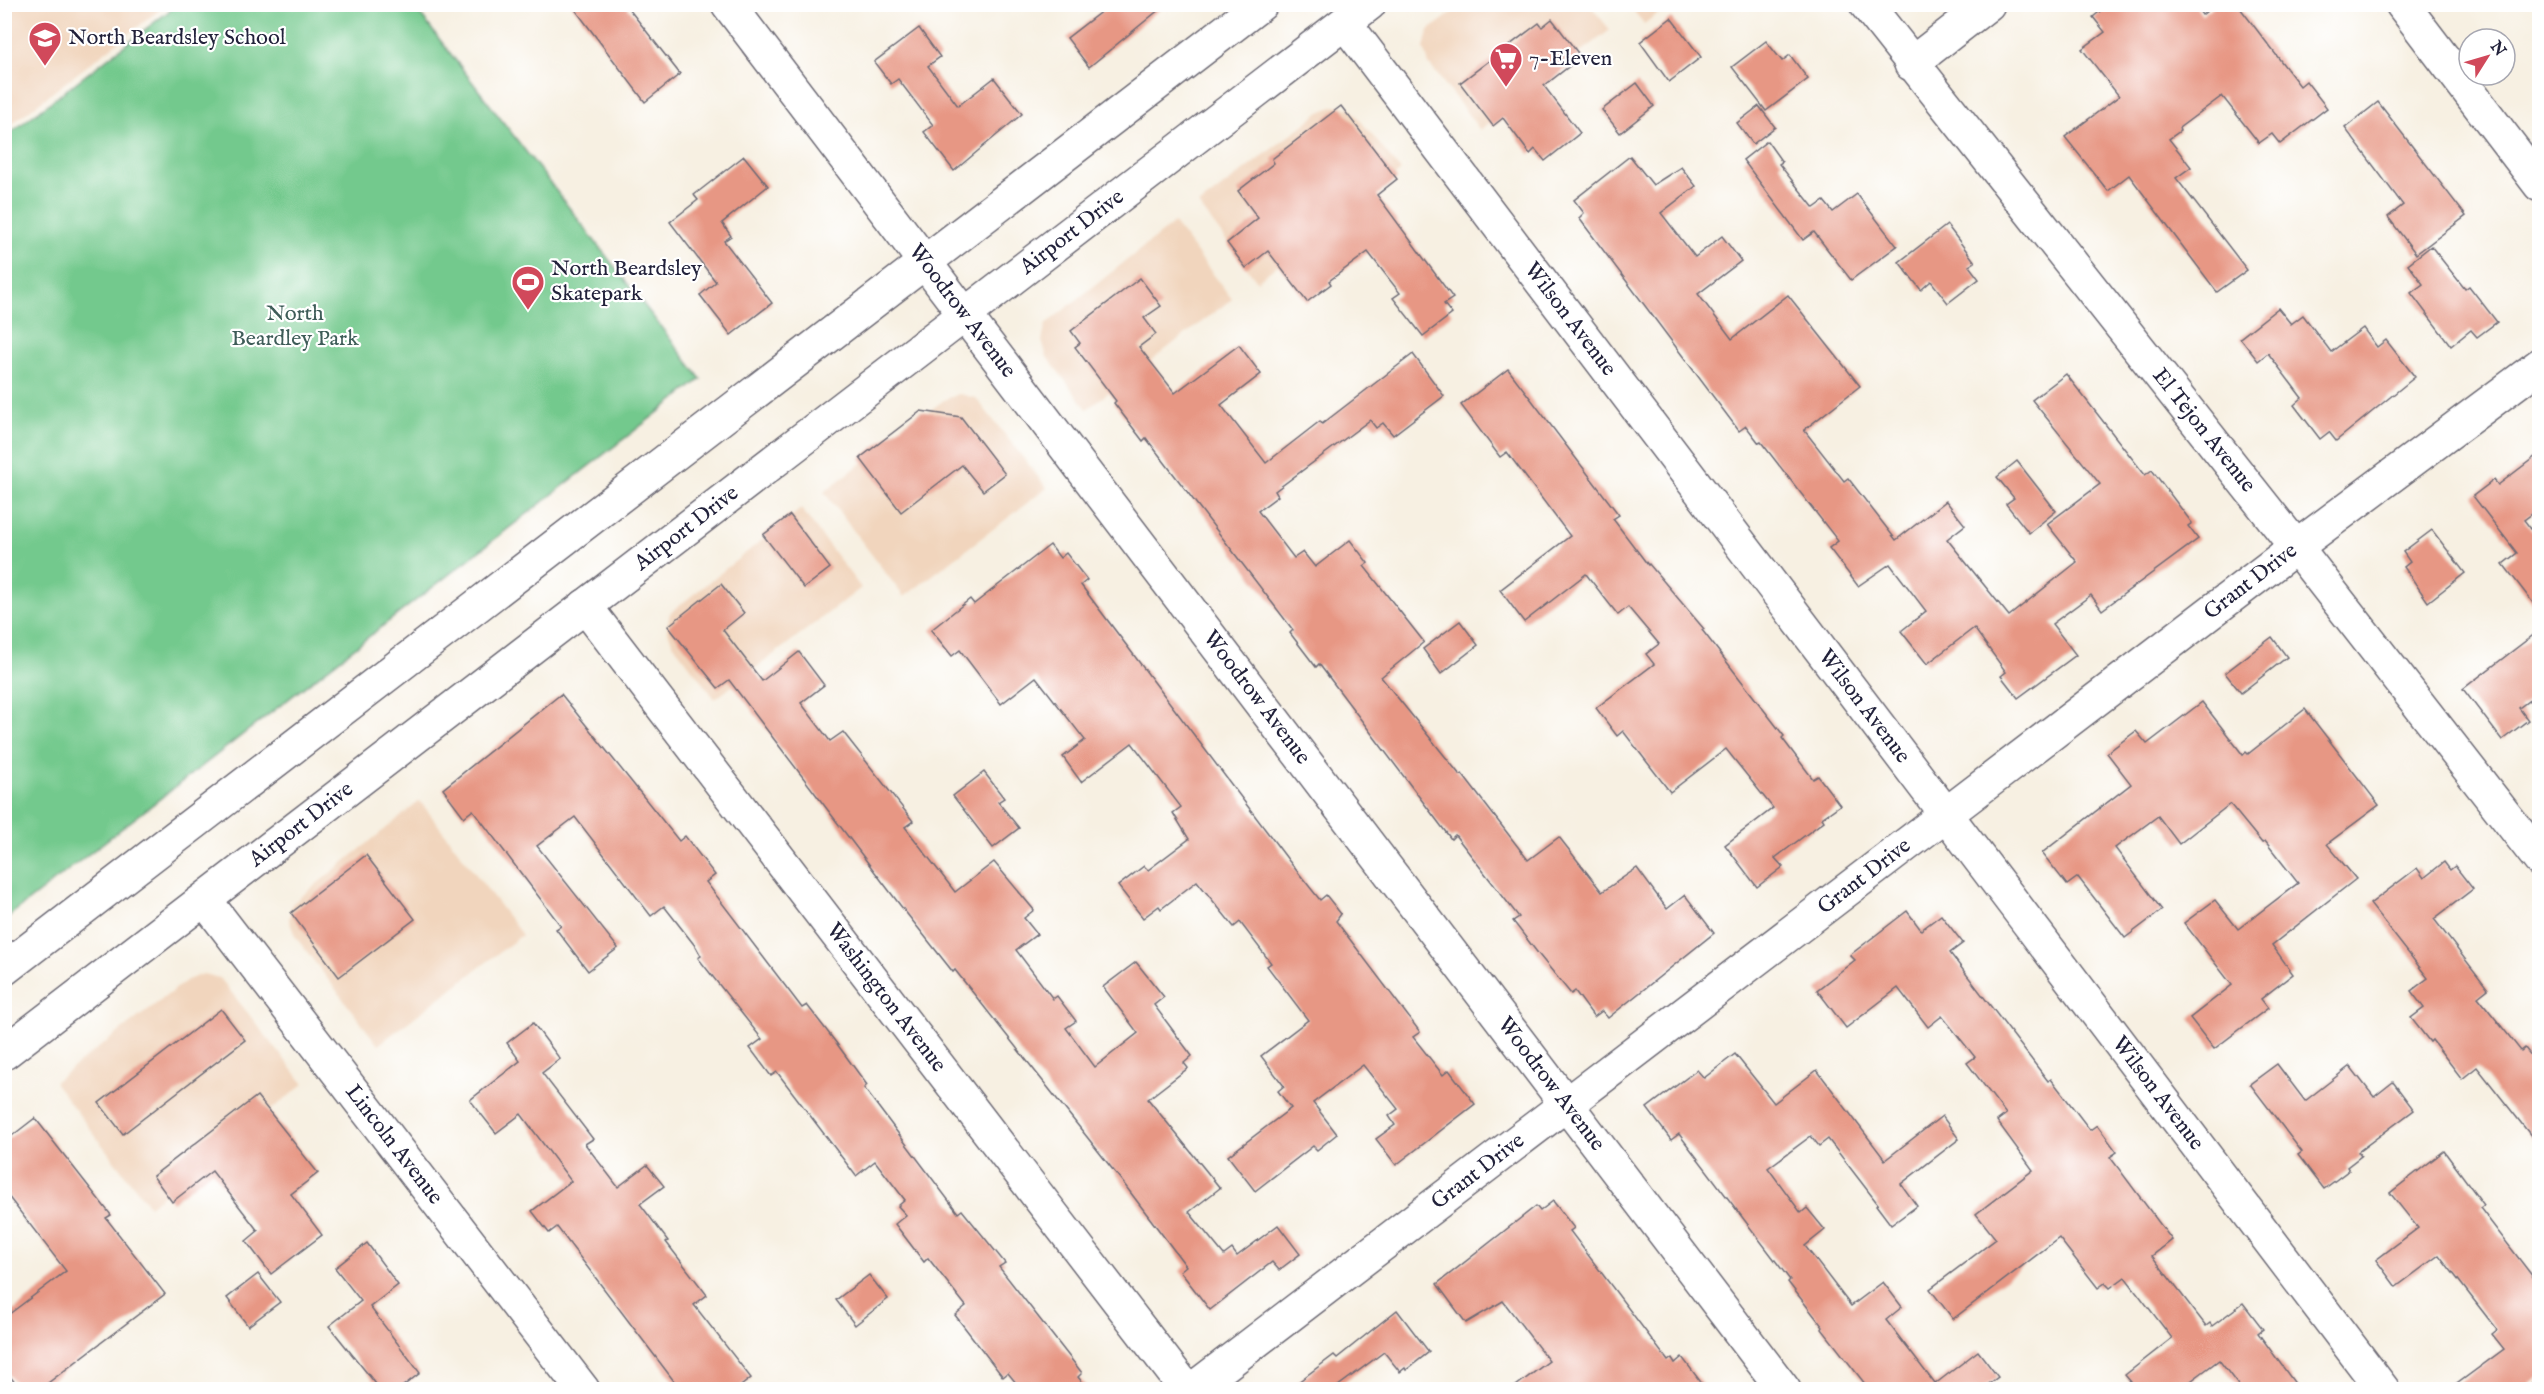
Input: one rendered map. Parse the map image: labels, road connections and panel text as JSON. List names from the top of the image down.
{
  "streets": {
    "street": [
      "Airport Drive",
      "Woodrow Avenue",
      "Wilson Avenue",
      "El Tejon Avenue",
      "Grant Drive",
      "Washington Avenue",
      "Lincoln Avenue"
    ]
  },
  "crossings": [
    ["Airport Drive", "Woodrow Avenue"],
    ["Airport Drive", "Wilson Avenue"],
    ["Airport Drive", "Washington Avenue"],
    ["Airport Drive", "Lincoln Avenue"],
    ["Woodrow Avenue", "Grant Drive"],
    ["Wilson Avenue", "Grant Drive"],
    ["El Tejon Avenue", "Grant Drive"]
  ],
  "parks": ["North Beardley Park"],
  "places": {
    "school or university": ["North Beardsley School"],
    "supermarket": ["7-Eleven"],
    "sports": ["North Beardsley Skatepark"]
  },
  "north": "top right"
}
